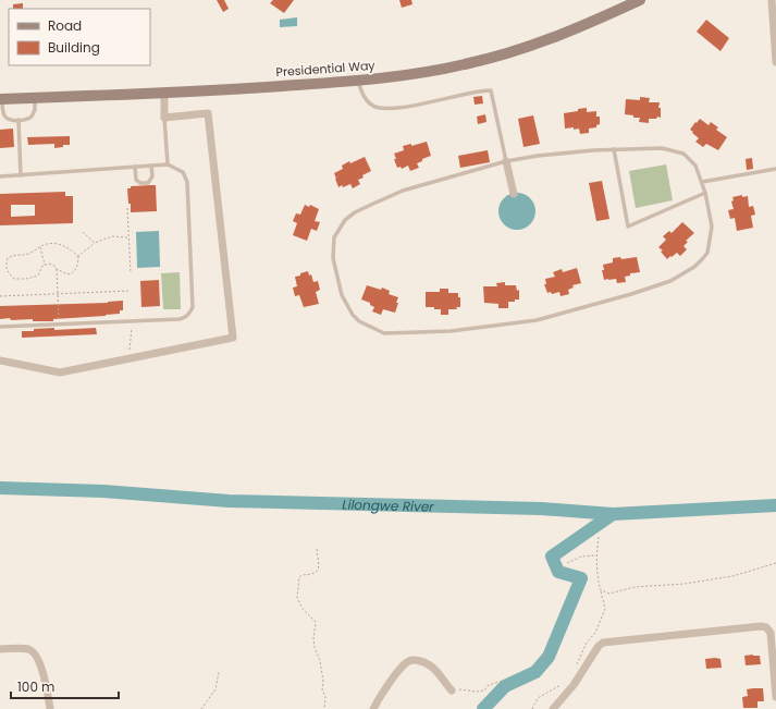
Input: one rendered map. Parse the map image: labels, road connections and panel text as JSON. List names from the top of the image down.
{
  "streets": {
    "main road": ["Presidential Way"]
  },
  "water": ["Lilongwe River"],
  "legend": ["Road", "Building"],
  "scale_bar": "100 m"
}
